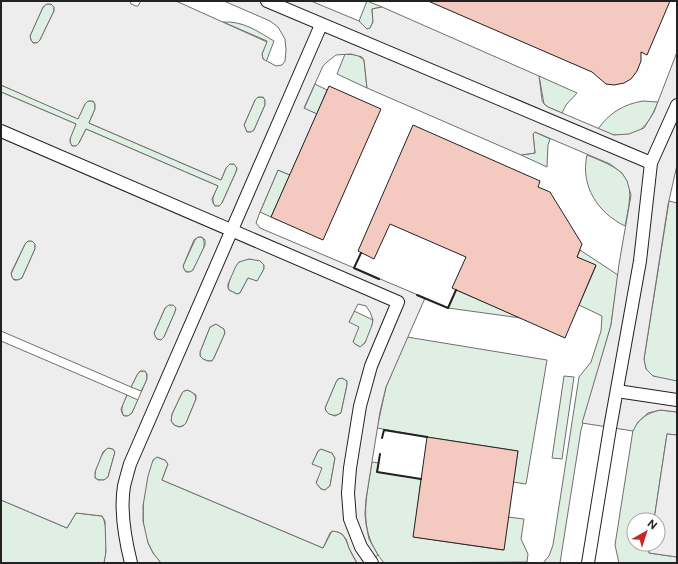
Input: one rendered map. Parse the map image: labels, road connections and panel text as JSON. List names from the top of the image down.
{
  "north": "top right"
}
